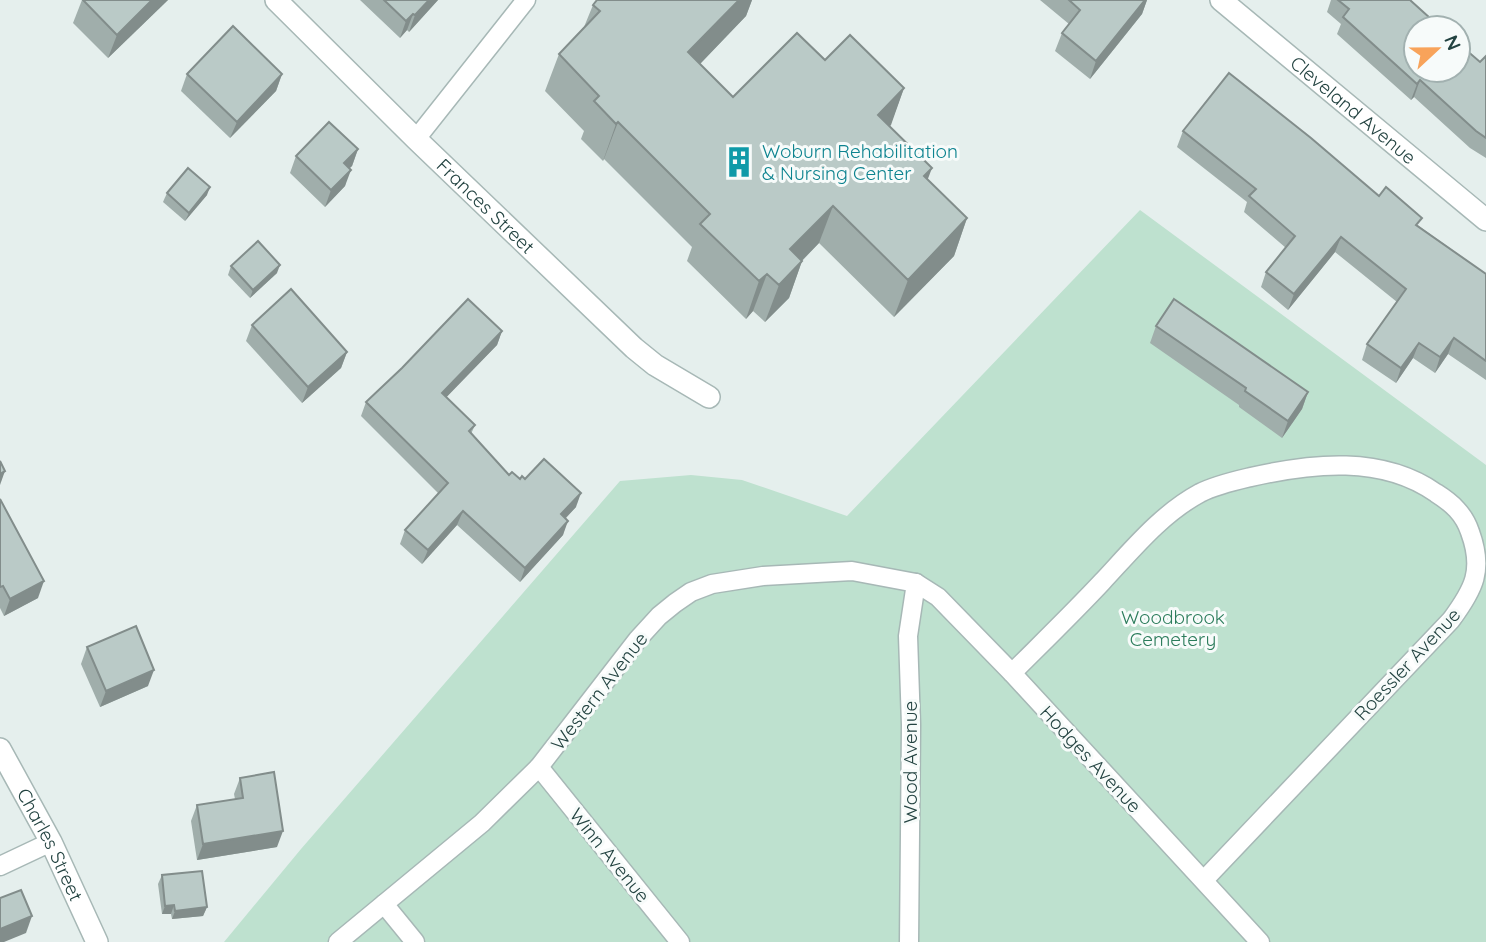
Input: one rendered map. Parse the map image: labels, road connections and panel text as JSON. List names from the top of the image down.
{
  "streets": {
    "street": ["Cleveland Avenue", "Frances Street", "Charles Street"],
    "lane": [
      "Roessler Avenue",
      "Western Avenue",
      "Hodges Avenue",
      "Wood Avenue",
      "Winn Avenue"
    ]
  },
  "crossings": [
    ["Roessler Avenue", "Hodges Avenue"],
    ["Western Avenue", "Hodges Avenue"],
    ["Western Avenue", "Wood Avenue"],
    ["Western Avenue", "Winn Avenue"],
    ["Hodges Avenue", "Wood Avenue"]
  ],
  "parks": ["Woodbrook Cemetery"],
  "places": {
    "building": ["Woburn Rehabilitation & Nursing Center"]
  },
  "north": "right"
}
